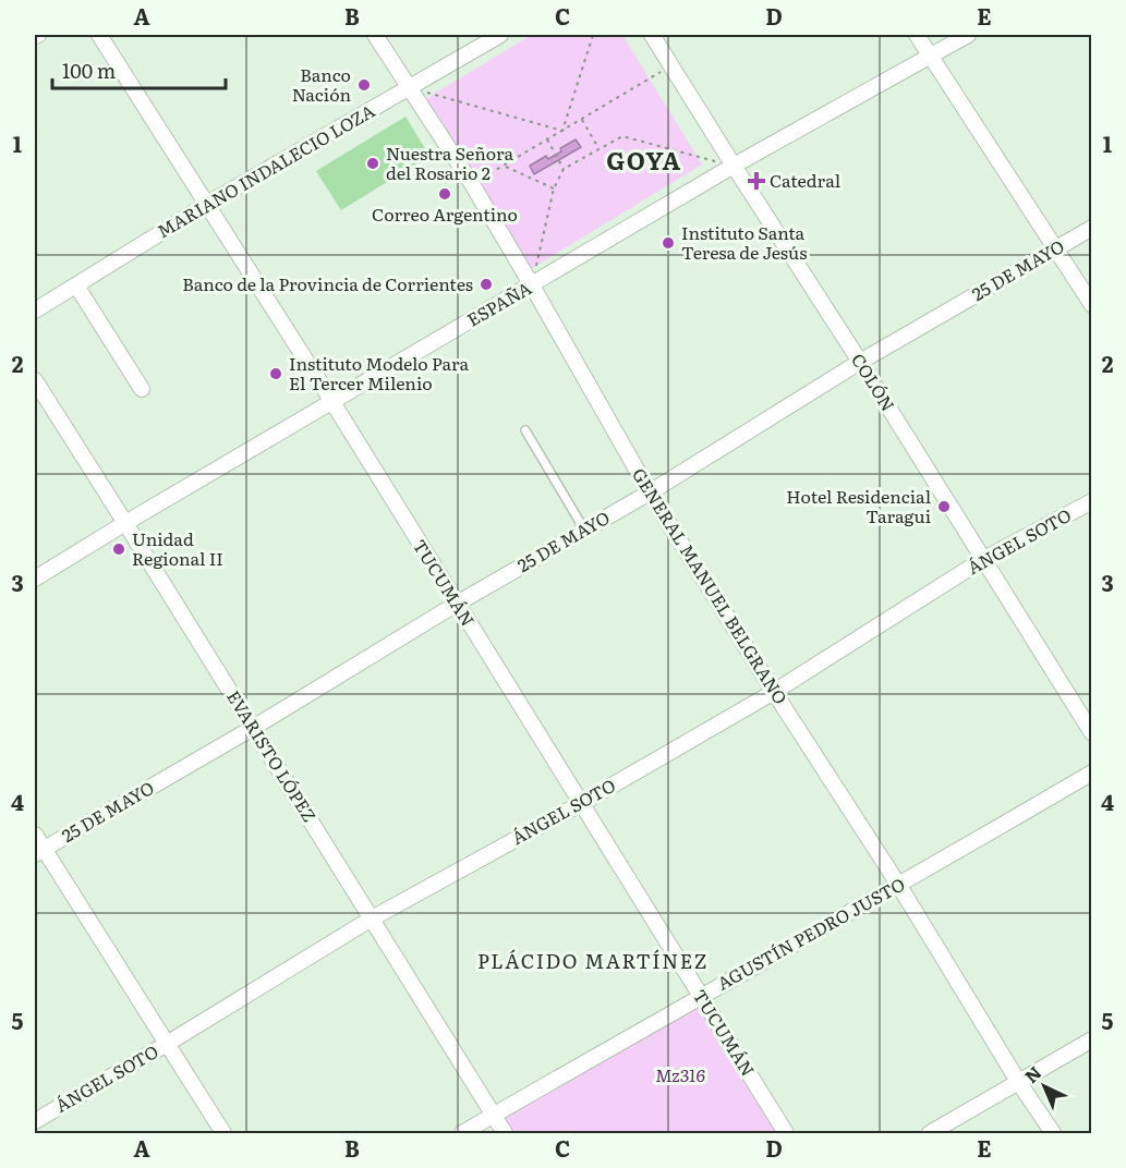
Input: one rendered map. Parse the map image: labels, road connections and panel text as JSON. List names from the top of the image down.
{
  "streets": {
    "street": [
      "MARIANO INDALECIO LOZA",
      "25 DE MAYO",
      "ESPAÑA",
      "COLÓN",
      "ÁNGEL SOTO",
      "TUCUMÁN",
      "GENERAL MANUEL BELGRANO",
      "EVARISTO LÓPEZ",
      "AGUSTÍN PEDRO JUSTO"
    ]
  },
  "crossings": [
    ["MARIANO INDALECIO LOZA", "TUCUMÁN"],
    ["MARIANO INDALECIO LOZA", "GENERAL MANUEL BELGRANO"],
    ["25 DE MAYO", "COLÓN"],
    ["25 DE MAYO", "TUCUMÁN"],
    ["25 DE MAYO", "GENERAL MANUEL BELGRANO"],
    ["25 DE MAYO", "EVARISTO LÓPEZ"],
    ["ESPAÑA", "COLÓN"],
    ["ESPAÑA", "TUCUMÁN"],
    ["ESPAÑA", "GENERAL MANUEL BELGRANO"],
    ["ESPAÑA", "EVARISTO LÓPEZ"],
    ["COLÓN", "ÁNGEL SOTO"],
    ["ÁNGEL SOTO", "TUCUMÁN"],
    ["ÁNGEL SOTO", "GENERAL MANUEL BELGRANO"],
    ["ÁNGEL SOTO", "EVARISTO LÓPEZ"],
    ["TUCUMÁN", "AGUSTÍN PEDRO JUSTO"],
    ["GENERAL MANUEL BELGRANO", "AGUSTÍN PEDRO JUSTO"],
    ["EVARISTO LÓPEZ", "AGUSTÍN PEDRO JUSTO"]
  ],
  "districts": ["GOYA", "PLÁCIDO MARTÍNEZ"],
  "parks": ["Mz316"],
  "places": {
    "other": [
      "Banco Nación",
      "Nuestra Señora del Rosario 2",
      "Correo Argentino",
      "Instituto Santa Teresa de Jesús",
      "Banco de la Provincia de Corrientes",
      "Instituto Modelo Para El Tercer Milenio",
      "Hotel Residencial Taragui",
      "Unidad Regional II"
    ],
    "health": ["Catedral"]
  },
  "scale_bar": "100 m",
  "north": "top left",
  "grid": {
    "columns": [
      "A",
      "B",
      "C",
      "D",
      "E"
    ],
    "rows": [
      "1",
      "2",
      "3",
      "4",
      "5"
    ]
  }
}
